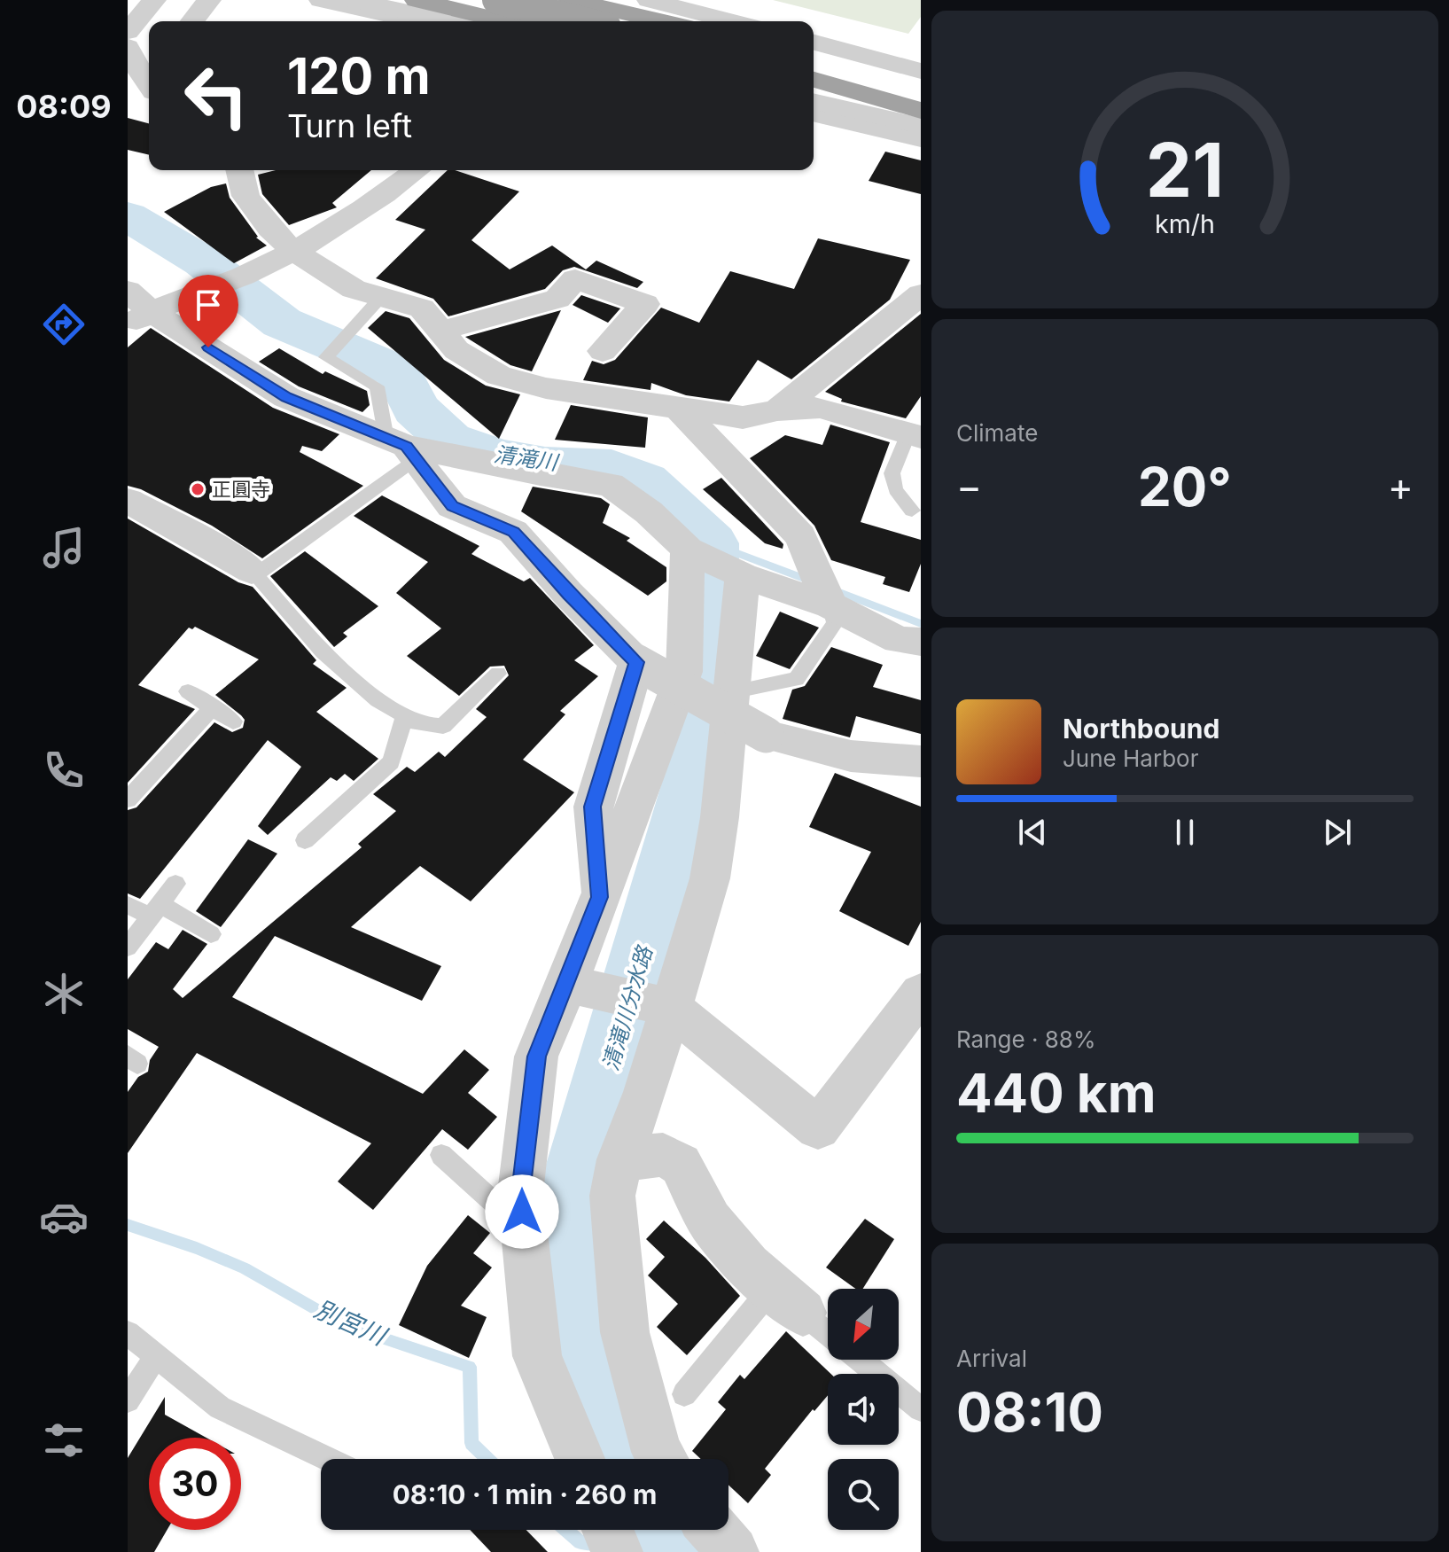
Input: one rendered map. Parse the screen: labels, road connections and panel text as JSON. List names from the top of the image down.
{
  "water": ["清滝川", "清滝川分水路", "別宮川"],
  "places": ["正圓寺"],
  "north": "bottom left",
  "page": {
    "tabs": "08:09",
    "turn": ["120 m", "Turn left"],
    "tile": [
      "Climate",
      ["Range · 88%", "440 km"],
      ["Arrival", "08:10"]
    ],
    "heat": ["−", "20°", "+"],
    "song": ["Northbound", "June Harbor"],
    "limit": "30",
    "trip": "08:10 · 1 min · 260 m",
    "gauge": ["21", "km/h"]
  }
}
